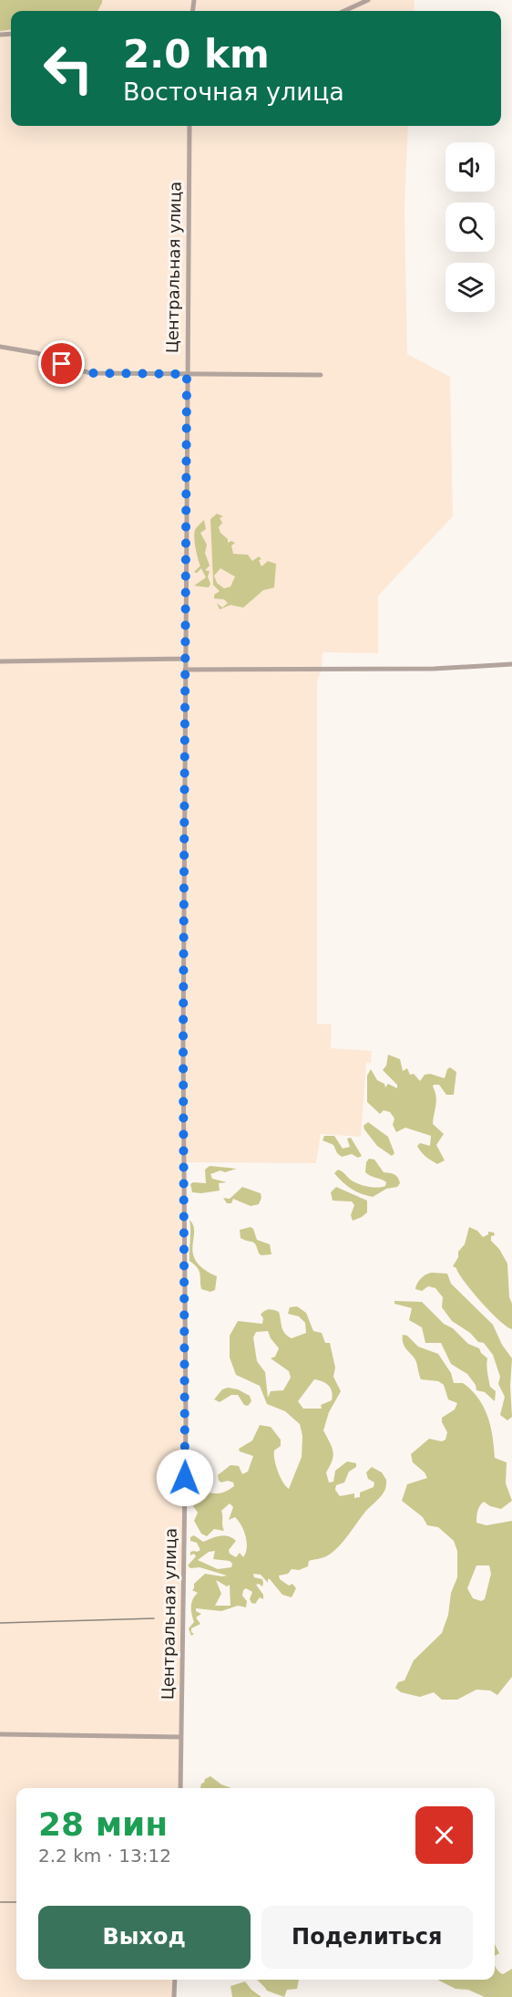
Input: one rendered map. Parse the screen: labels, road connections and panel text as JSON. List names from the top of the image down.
{
  "streets": {
    "street": ["Центральная улица"]
  },
  "page": {
    "turn": ["2.0 km", "Восточная улица"],
    "heading": ["28 мин", "2.2 km · 13:12"],
    "buttons": ["Выход", "Поделиться"]
  }
}
